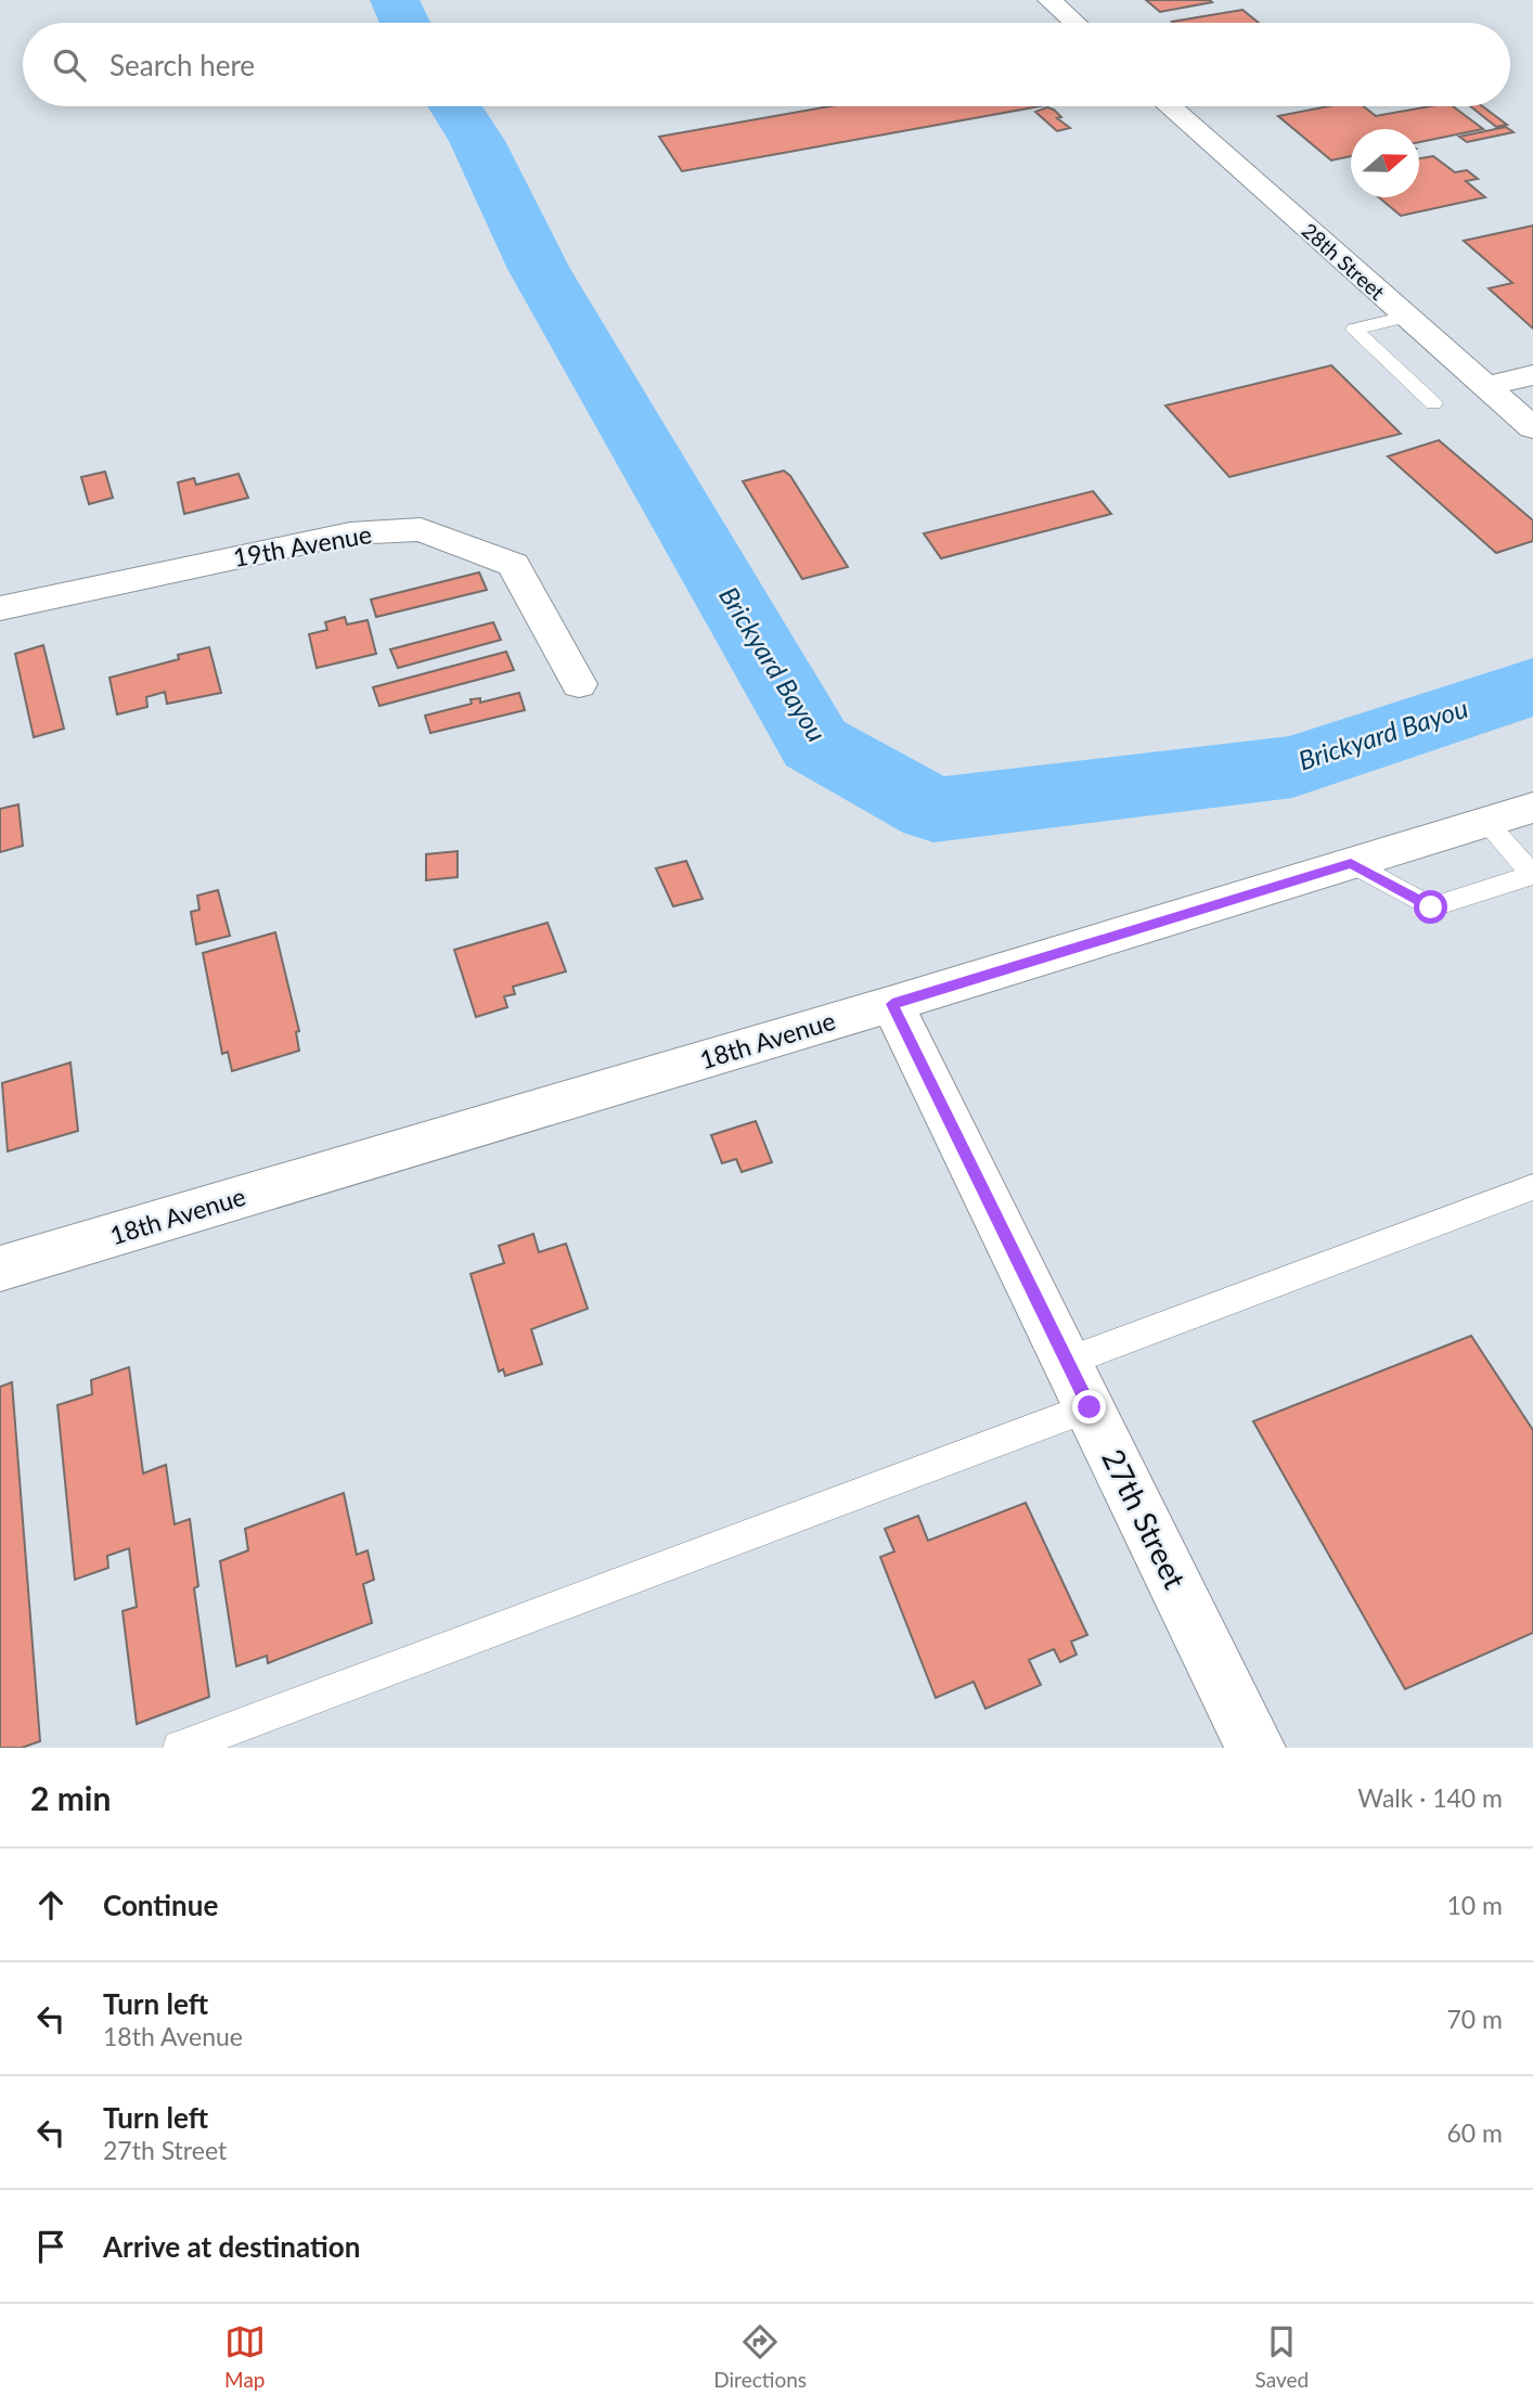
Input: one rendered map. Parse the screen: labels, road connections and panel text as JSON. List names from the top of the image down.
{
  "streets": {
    "street": [
      "28th Street",
      "19th Avenue",
      "18th Avenue",
      "27th Street"
    ]
  },
  "crossings": [
    ["18th Avenue", "27th Street"]
  ],
  "water": ["Brickyard Bayou"],
  "north": "right",
  "page": {
    "search": "Search here",
    "heading": ["2 min", "Walk · 140 m"],
    "list": [
      ["Continue", "10 m"],
      ["Turn left", "18th Avenue", "70 m"],
      ["Turn left", "27th Street", "60 m"],
      "Arrive at destination"
    ],
    "nav": ["Map", "Directions", "Saved"]
  }
}
